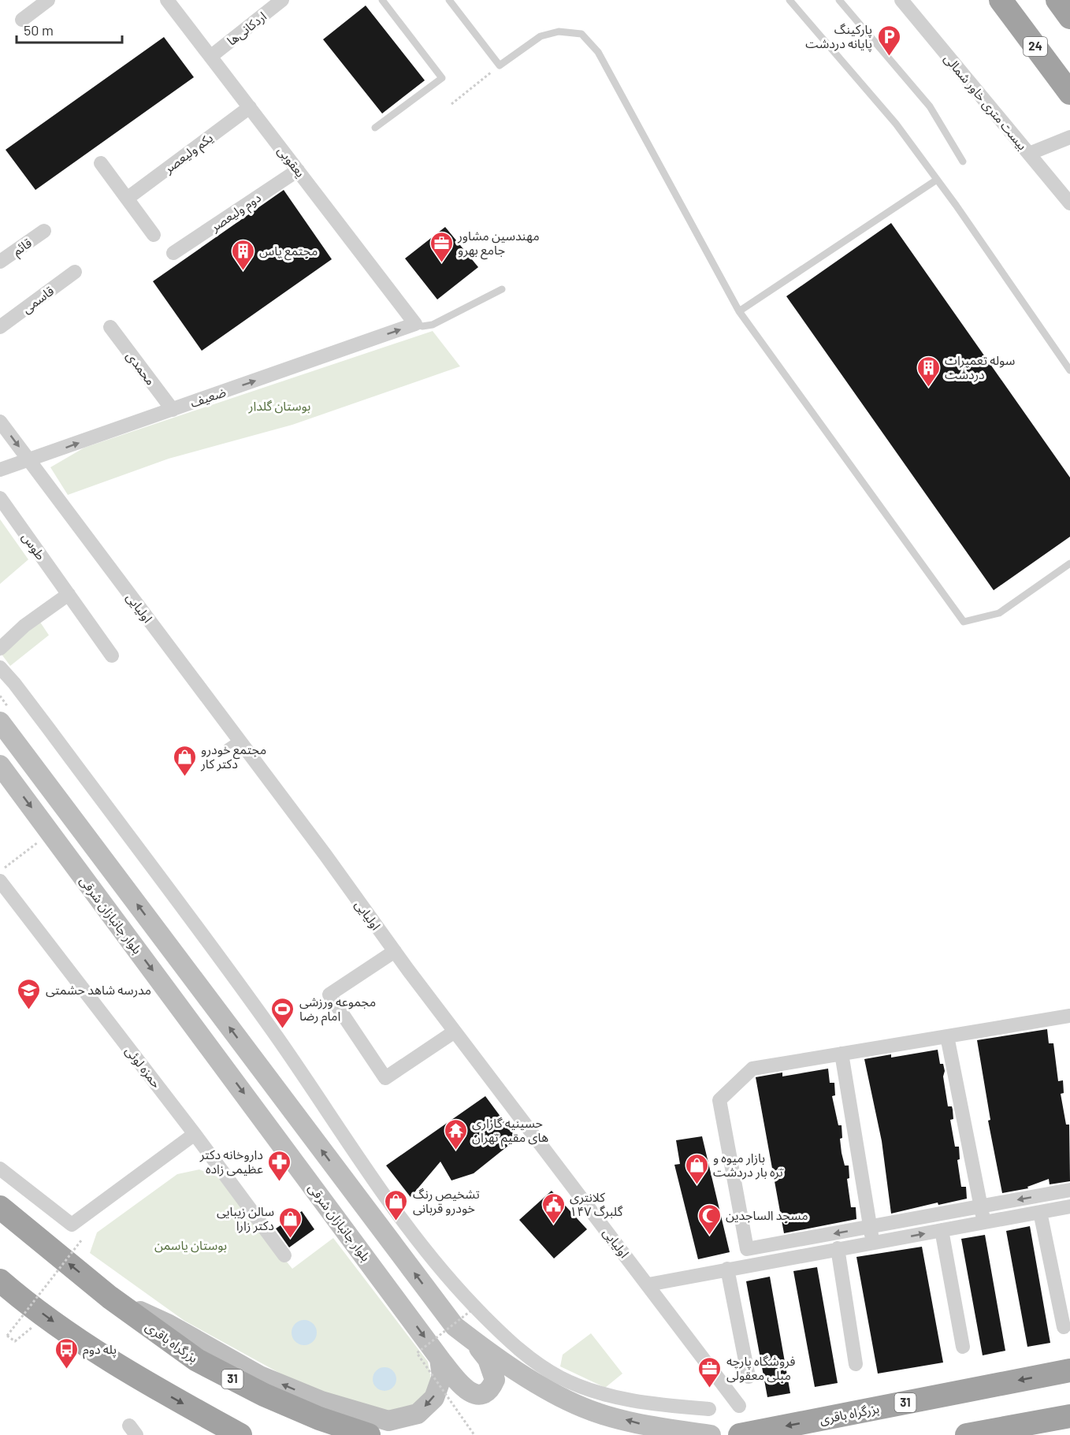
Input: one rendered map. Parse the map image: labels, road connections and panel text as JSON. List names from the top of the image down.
{
  "streets": {
    "highway": ["24", "بزرگراه باقری", "31"],
    "main road": ["بلوار جانبازان شرقی"],
    "street": [
      "اردکانی‌ها",
      "بیست متری خاور شمالی",
      "یکم ولیعصر",
      "یعقوبی",
      "دوم ولیعصر",
      "قائم",
      "قاسمی",
      "محمدی",
      "ضعیف",
      "طوس",
      "اولیایی",
      "حمزه لوئی"
    ]
  },
  "crossings": [
    ["اردکانی‌ها", "یعقوبی"],
    ["یکم ولیعصر", "یعقوبی"],
    ["یعقوبی", "دوم ولیعصر"],
    ["یعقوبی", "ضعیف"],
    ["محمدی", "ضعیف"],
    ["ضعیف", "اولیایی"]
  ],
  "one_way": ["ضعیف", "بزرگراه باقری"],
  "parks": ["بوستان گلدار", "بوستان یاسمن"],
  "places": {
    "parking": ["پارکینگ پایانه دردشت"],
    "office": ["مهندسین مشاور جامع بهرو", "فروشگاه پارچه مبلی معقولی"],
    "building": ["مجتمع یاس", "سوله تعمیرات دردشت"],
    "shop": [
      "مجتمع خودرو دکتر کار",
      "بازار میوه و تره بار دردشت",
      "تشخیص رنگ خودرو قربانی",
      "سالن زیبایی دکتر زارا"
    ],
    "school or university": ["مدرسه شاهد حشمتی"],
    "sports": ["مجموعه ورزشی امام رضا"],
    "temple": ["حسینیه گازاری های مقیم تهران"],
    "pharmacy": ["داروخانه دکتر عظیمی زاده"],
    "public building": ["کلانتری ۱۴۷ گلبرگ"],
    "mosque": ["مسجد الساجدین"],
    "bus stop": ["پله دوم"]
  },
  "scale_bar": "50 m"
}
